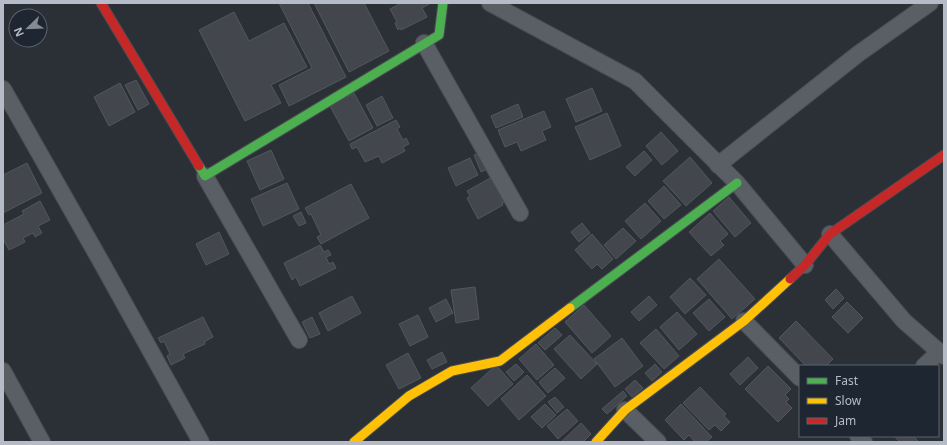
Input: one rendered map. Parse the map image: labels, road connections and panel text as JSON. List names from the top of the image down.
{
  "legend": ["Fast", "Slow", "Jam"],
  "north": "bottom left"
}
